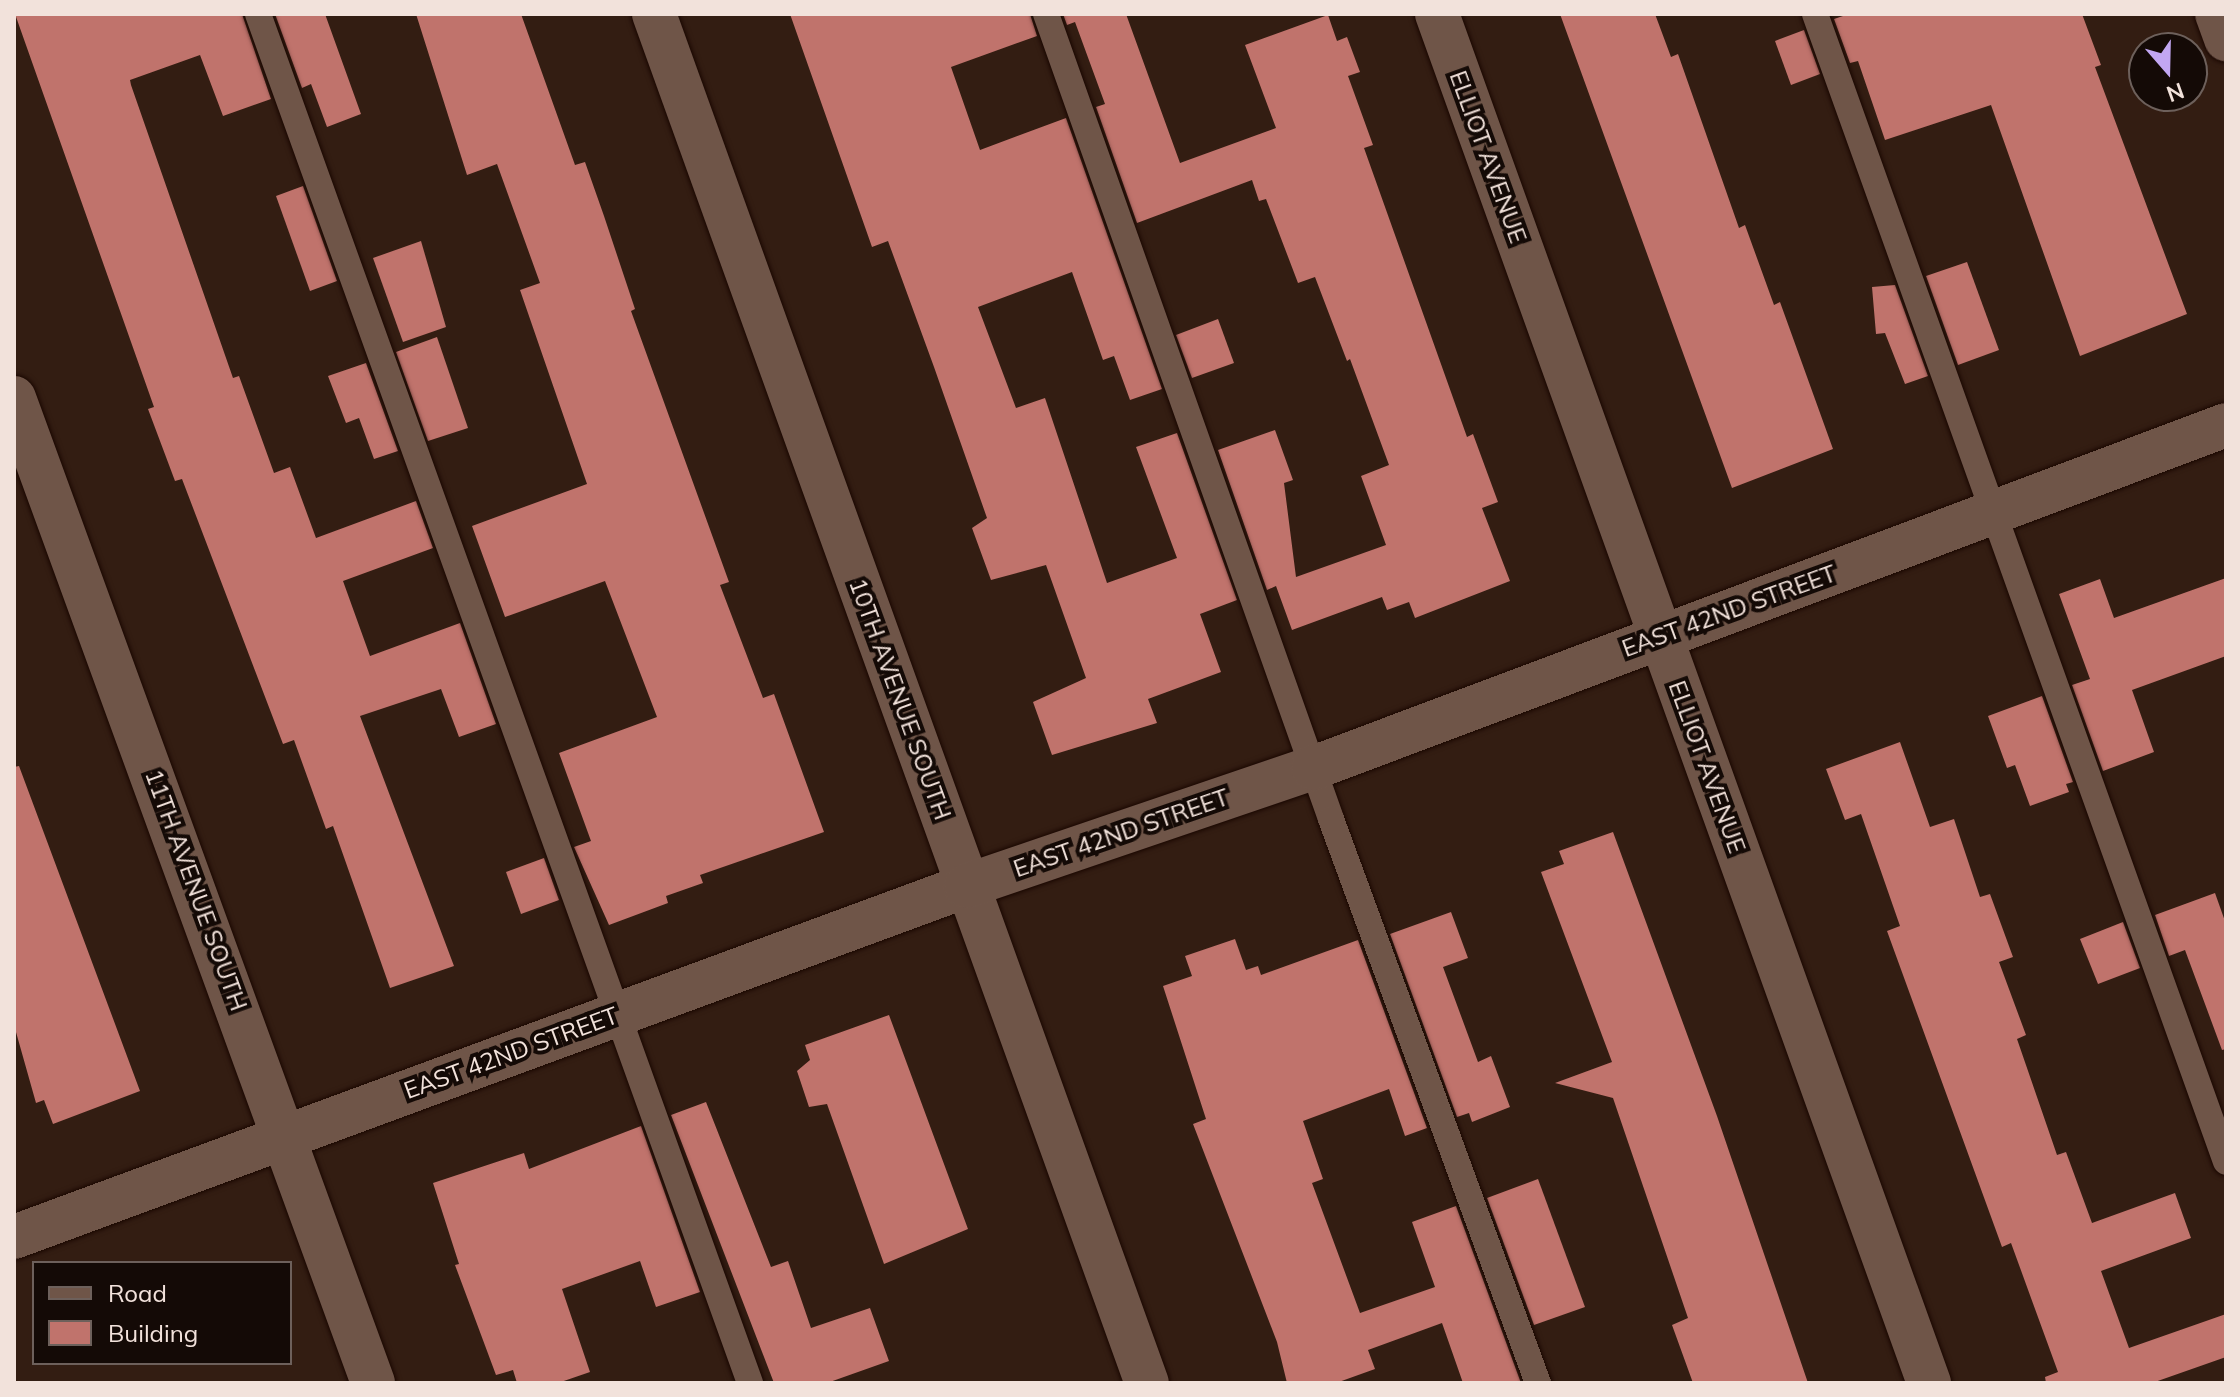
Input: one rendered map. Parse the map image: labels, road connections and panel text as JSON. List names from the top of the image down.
{
  "streets": {
    "street": [
      "ELLIOT AVENUE",
      "EAST 42ND STREET",
      "10TH AVENUE SOUTH",
      "11TH AVENUE SOUTH"
    ]
  },
  "crossings": [
    ["ELLIOT AVENUE", "EAST 42ND STREET"],
    ["EAST 42ND STREET", "10TH AVENUE SOUTH"],
    ["EAST 42ND STREET", "11TH AVENUE SOUTH"]
  ],
  "legend": ["Road", "Building"],
  "north": "bottom"
}
